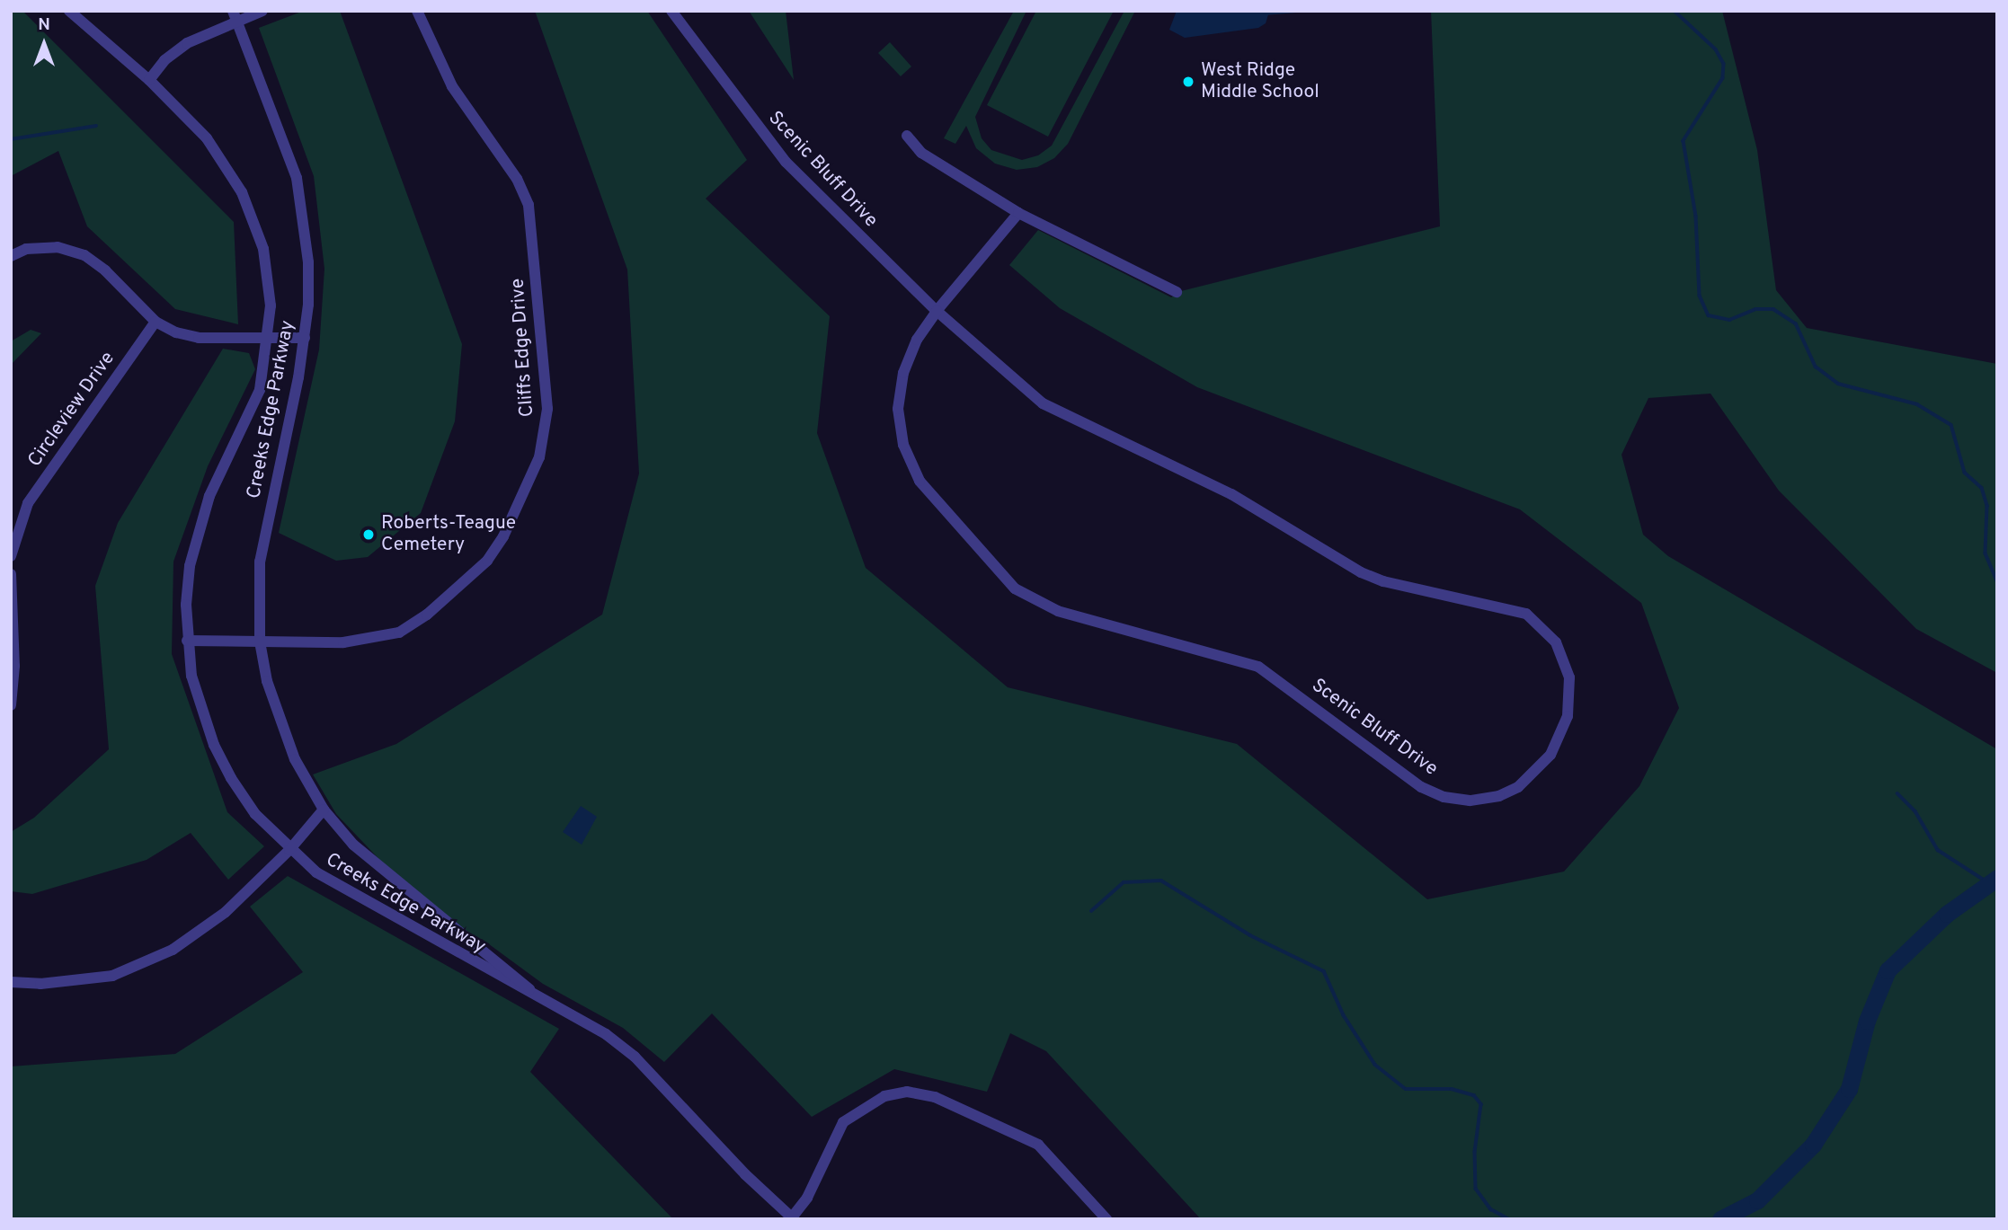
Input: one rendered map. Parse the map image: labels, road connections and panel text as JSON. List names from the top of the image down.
{
  "streets": {
    "street": [
      "Scenic Bluff Drive",
      "Cliffs Edge Drive",
      "Circleview Drive",
      "Creeks Edge Parkway"
    ]
  },
  "crossings": [
    ["Cliffs Edge Drive", "Creeks Edge Parkway"]
  ],
  "places": ["West Ridge Middle School", "Roberts-Teague Cemetery"],
  "north": "top"
}
